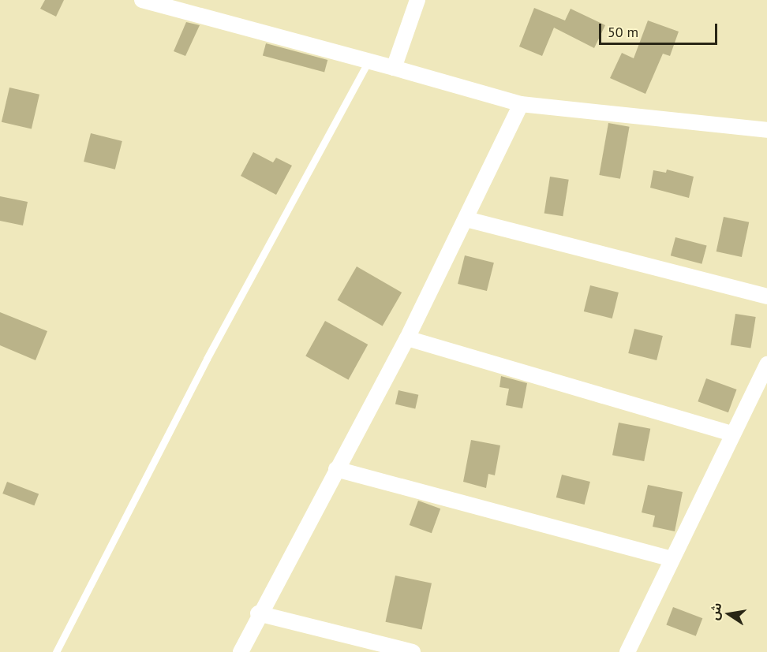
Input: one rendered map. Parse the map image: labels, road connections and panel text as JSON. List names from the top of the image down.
{
  "scale_bar": "50 m",
  "north": "left"
}
